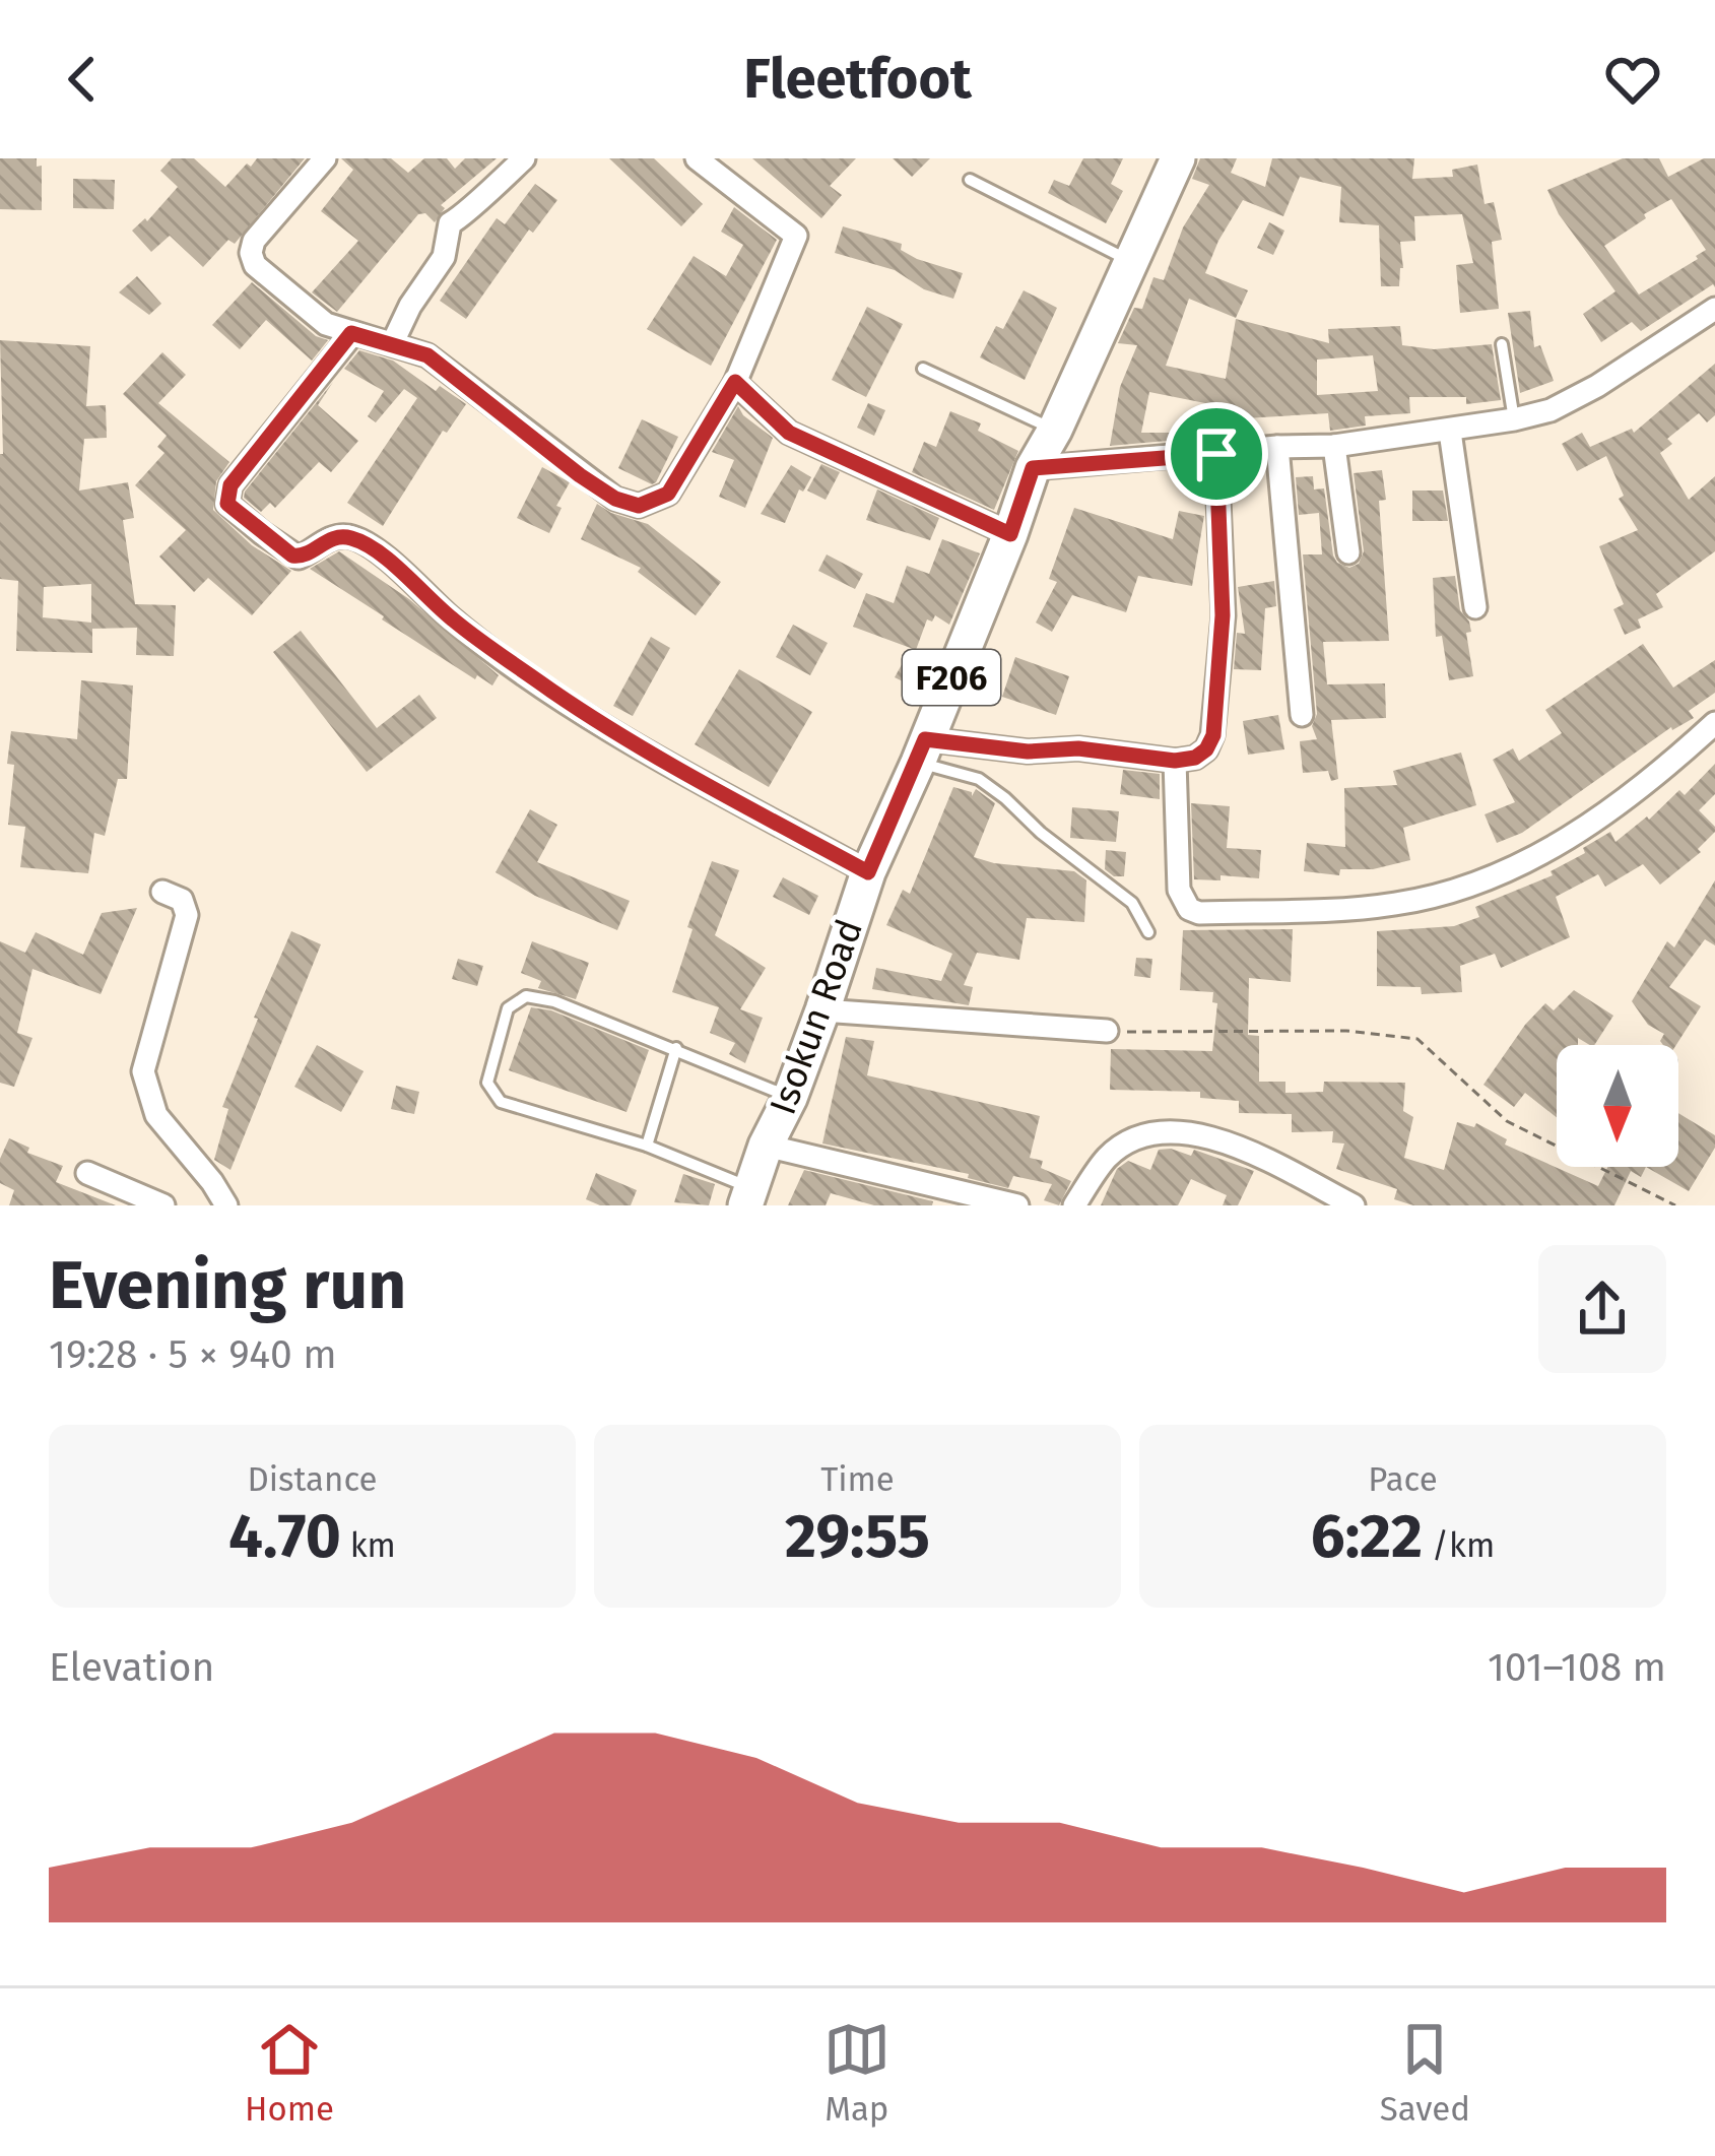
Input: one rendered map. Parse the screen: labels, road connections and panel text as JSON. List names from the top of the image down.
{
  "streets": {
    "main road": ["F206", "Isokun Road"]
  },
  "north": "bottom",
  "page": {
    "header": "Fleetfoot",
    "heading": ["Evening run", "19:28 · 5 × 940 m"],
    "stats": [
      ["Distance", "4.70 km"],
      ["Time", "29:55"],
      ["Pace", "6:22 /km"]
    ],
    "chart": ["Elevation", "101–108 m"],
    "tabs": ["Home", "Map", "Saved"]
  }
}
